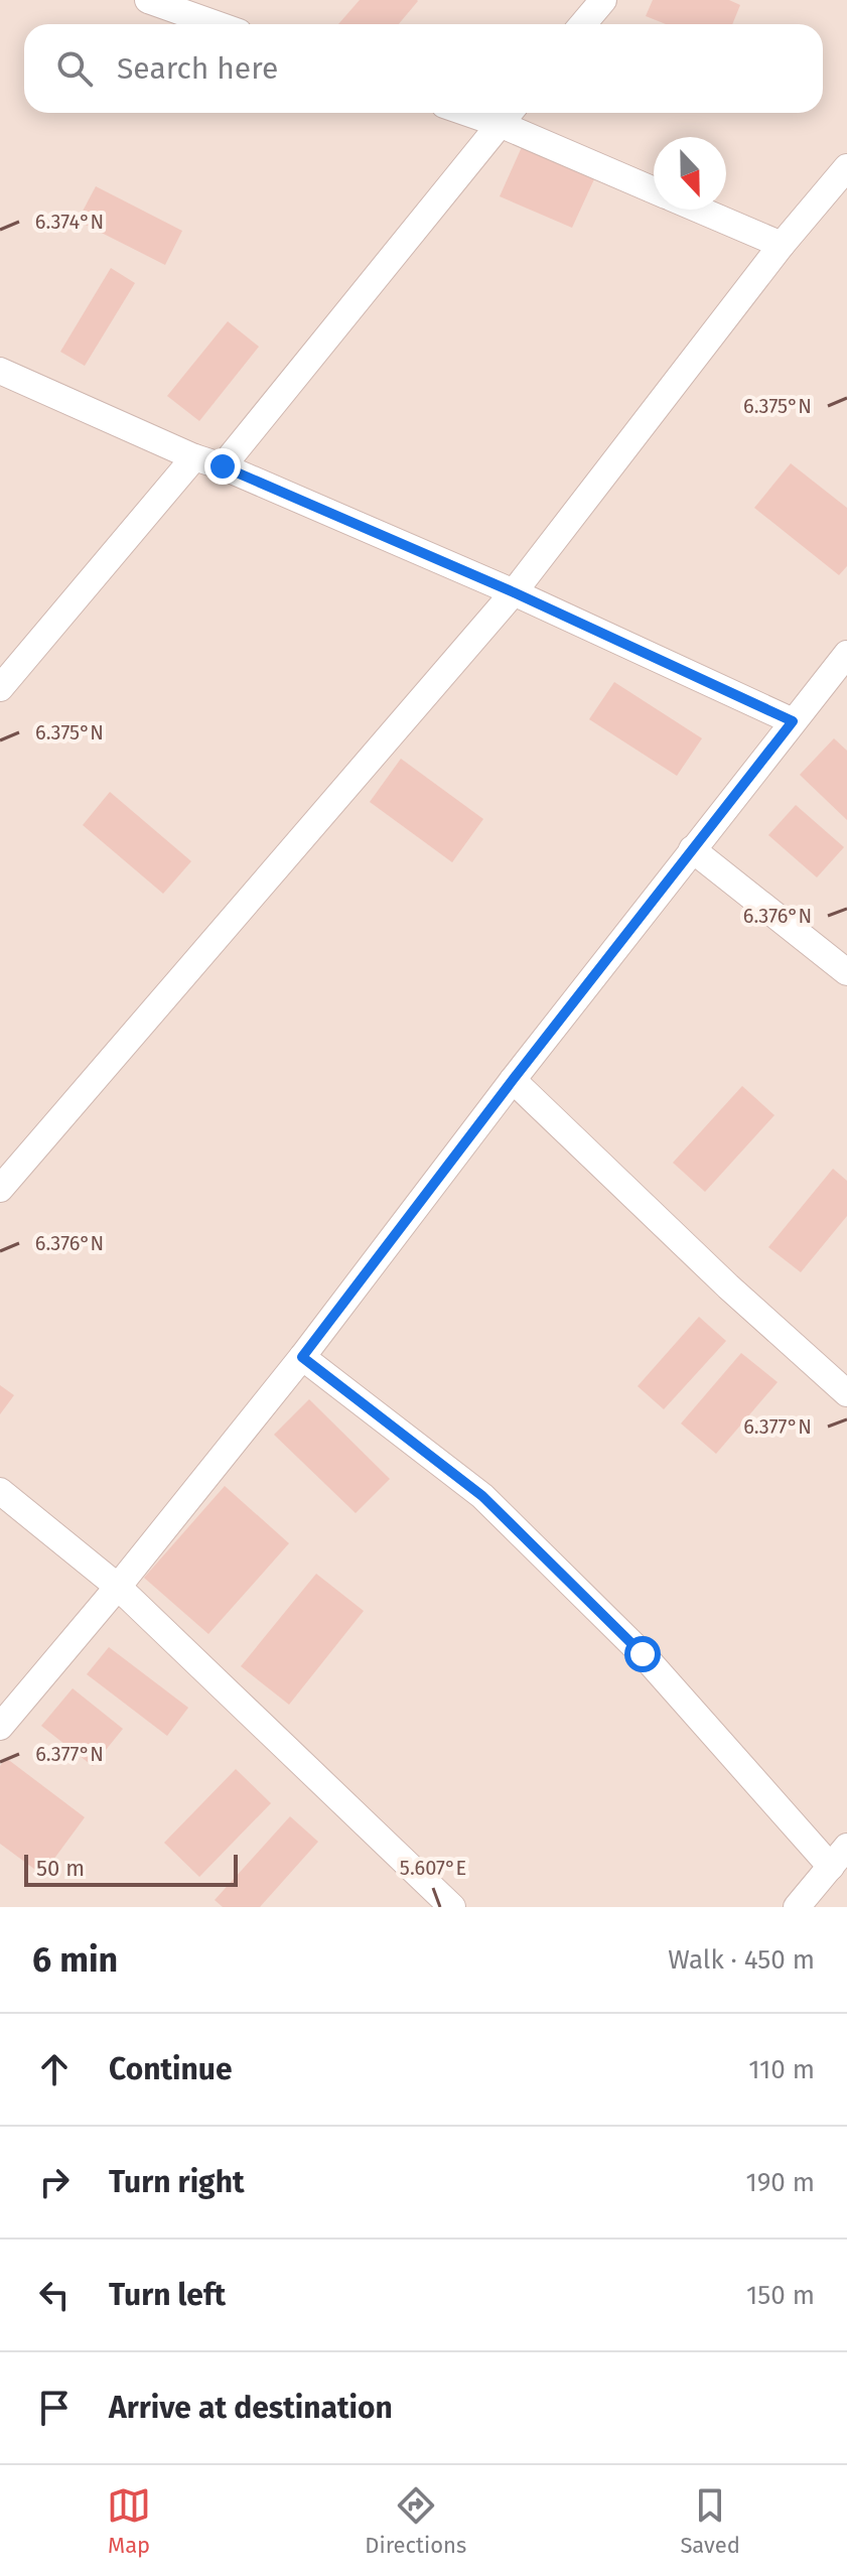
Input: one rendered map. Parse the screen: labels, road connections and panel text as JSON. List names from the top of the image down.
{
  "scale_bar": "50 m",
  "north": "bottom",
  "page": {
    "search": "Search here",
    "scale": "50 m",
    "heading": ["6 min", "Walk · 450 m"],
    "list": [
      ["Continue", "110 m"],
      ["Turn right", "190 m"],
      ["Turn left", "150 m"],
      "Arrive at destination"
    ],
    "nav": ["Map", "Directions", "Saved"]
  },
  "coordinates": [
    "6.374°N",
    "6.375°N",
    "6.376°N",
    "6.377°N",
    "5.607°E"
  ]
}
